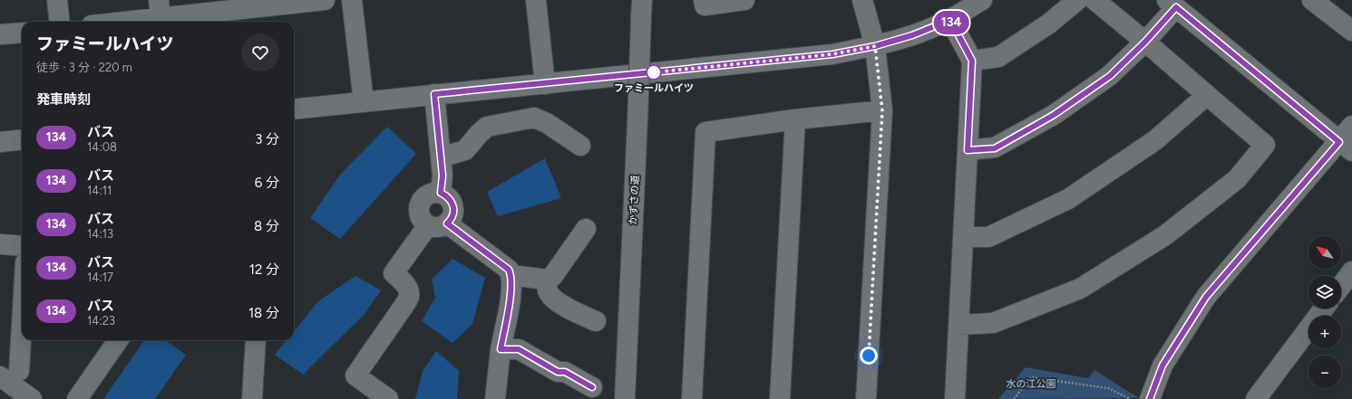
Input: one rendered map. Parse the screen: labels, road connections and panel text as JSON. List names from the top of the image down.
{
  "streets": {
    "street": ["かずさの道"]
  },
  "parks": ["水の江公園"],
  "places": ["ファミールハイツ"],
  "lines": ["bus line 134"],
  "north": "top left",
  "page": {
    "on_map": "134",
    "heading": [
      ["ファミールハイツ", "徒歩 · 3 分 · 220 m"],
      "発車時刻"
    ],
    "list": [
      {
        "mark": "134",
        "name": "バス",
        "note": "14:08",
        "value": "3 分"
      },
      {
        "mark": "134",
        "name": "バス",
        "note": "14:11",
        "value": "6 分"
      },
      {
        "mark": "134",
        "name": "バス",
        "note": "14:13",
        "value": "8 分"
      },
      {
        "mark": "134",
        "name": "バス",
        "note": "14:17",
        "value": "12 分"
      },
      {
        "mark": "134",
        "name": "バス",
        "note": "14:23",
        "value": "18 分"
      }
    ],
    "map_buttons": ["+", "−"]
  }
}
